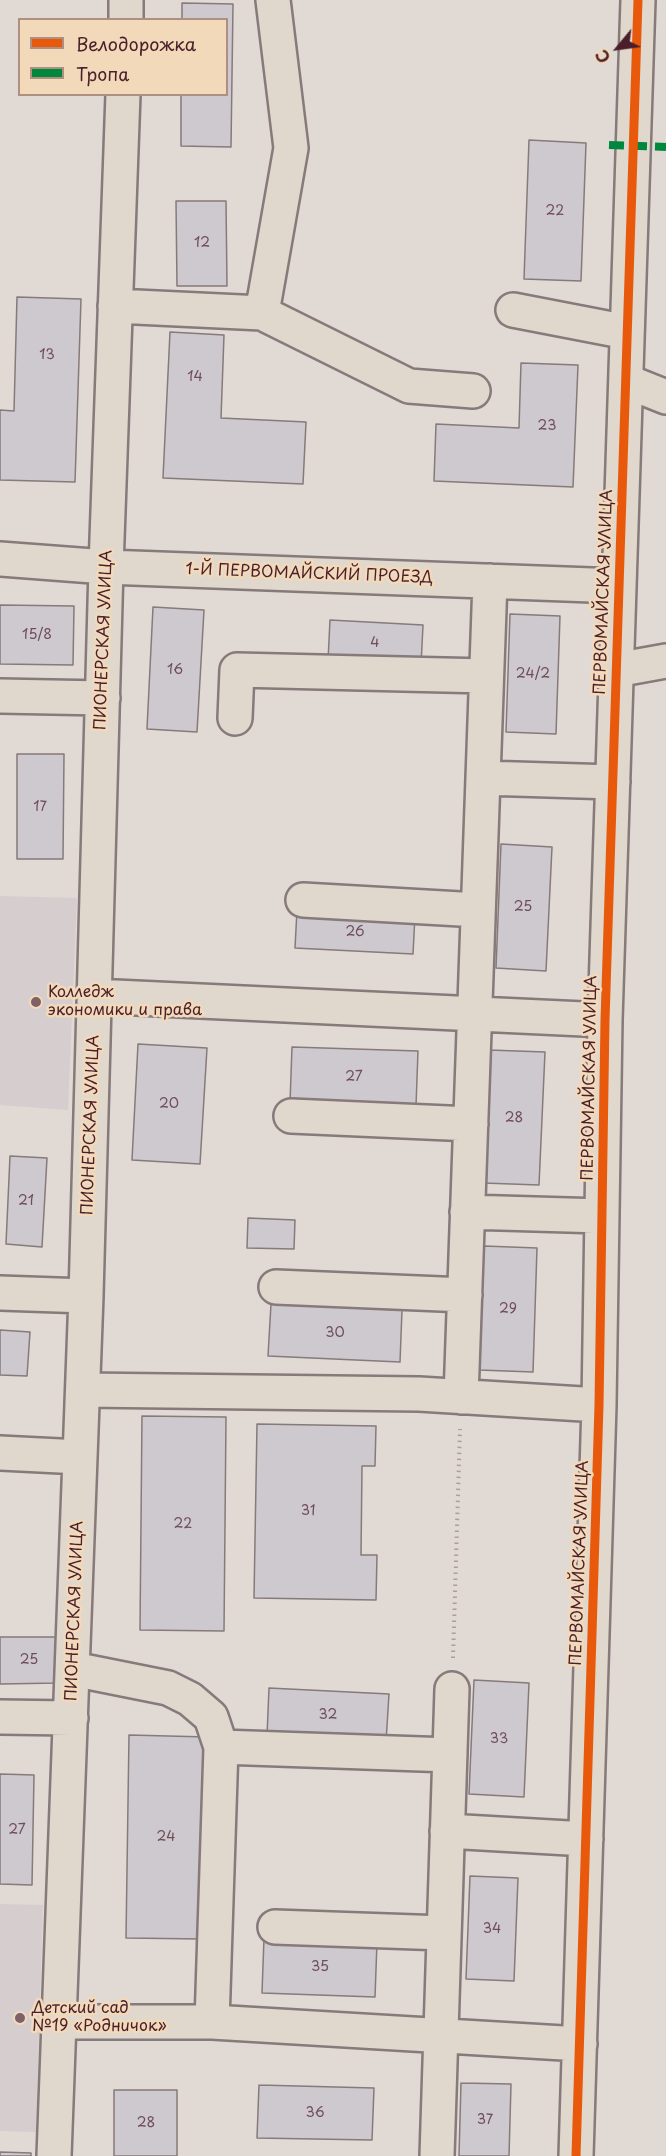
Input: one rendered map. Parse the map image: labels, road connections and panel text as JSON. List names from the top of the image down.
{
  "streets": {
    "street": ["1-Й ПЕРВОМАЙСКИЙ ПРОЕЗД", "ПЕРВОМАЙСКАЯ УЛИЦА", "ПИОНЕРСКАЯ УЛИЦА"]
  },
  "crossings": [
    ["1-Й ПЕРВОМАЙСКИЙ ПРОЕЗД", "ПЕРВОМАЙСКАЯ УЛИЦА"],
    ["1-Й ПЕРВОМАЙСКИЙ ПРОЕЗД", "ПИОНЕРСКАЯ УЛИЦА"]
  ],
  "places": ["Колледж экономики и права", "Детский сад №19 «Родничок»"],
  "house_numbers": [
    "22",
    "12",
    "13",
    "14",
    "23",
    "15/8",
    "4",
    "16",
    "24/2",
    "17",
    "25",
    "26",
    "27",
    "20",
    "28",
    "21",
    "29",
    "30",
    "31",
    "22",
    "25",
    "32",
    "33",
    "27",
    "24",
    "34",
    "35",
    "36",
    "37",
    "28"
  ],
  "legend": ["Велодорожка", "Тропа"],
  "north": "bottom left"
}
